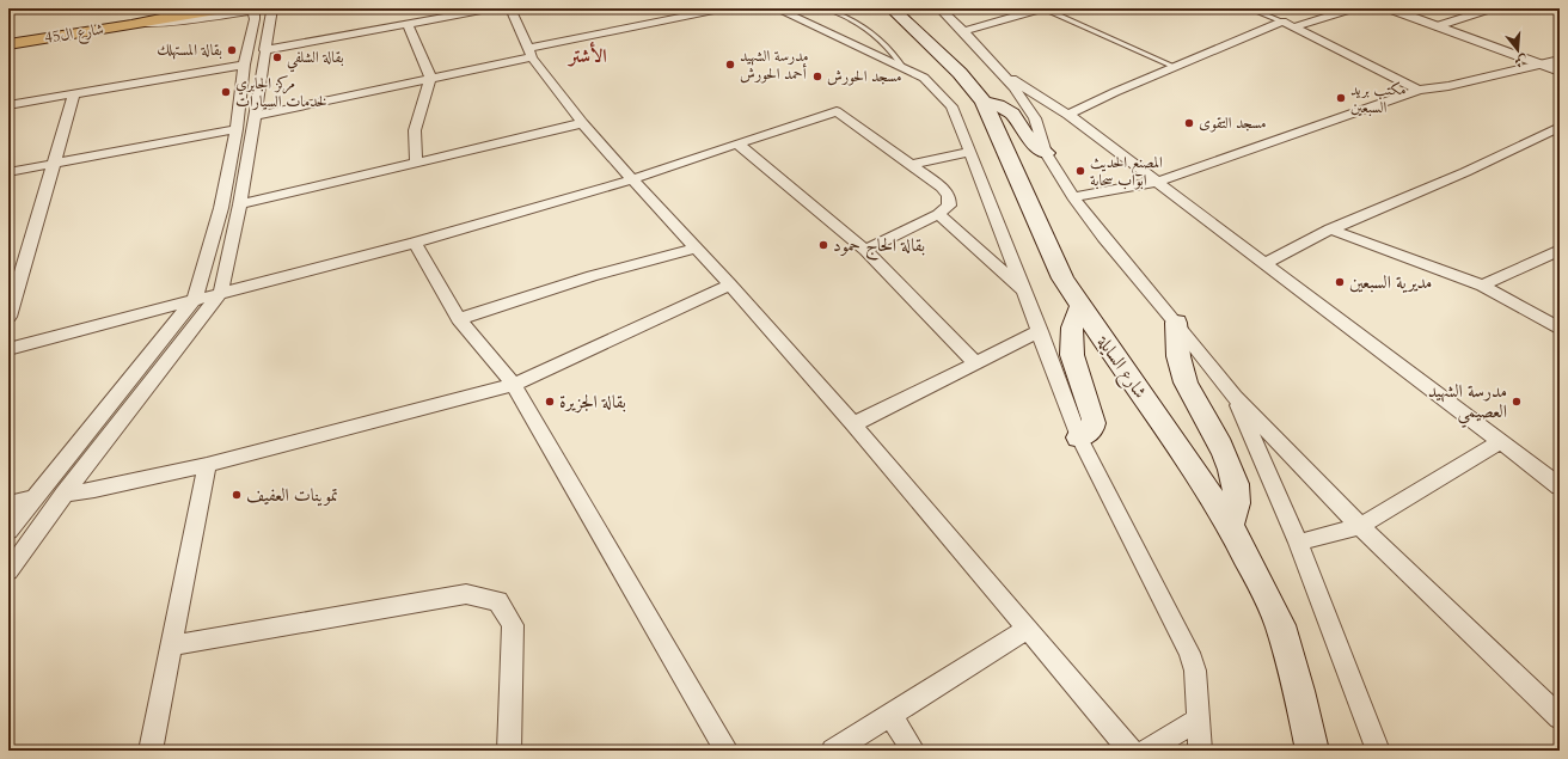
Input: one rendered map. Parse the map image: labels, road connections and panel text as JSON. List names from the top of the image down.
{
  "streets": {
    "main road": ["شارع ال45", "شارع السايلة"]
  },
  "districts": ["الأشتر"],
  "places": [
    "بقالة المستهلك",
    "بقالة الشلفي",
    "مدرسة الشهيد أحمد الحورش",
    "مسجد الحورش",
    "مركز الجابري لخدمات السيارات",
    "مكتب بريد السبعين",
    "مسجد التقوى",
    "المصنع الحديث ابواب سحابة",
    "بقالة الحاج حمود",
    "مديرية السبعين",
    "بقالة الجزيرة",
    "مدرسة الشهيد العصيمي",
    "تموينات العفيف"
  ],
  "north": "bottom"
}
